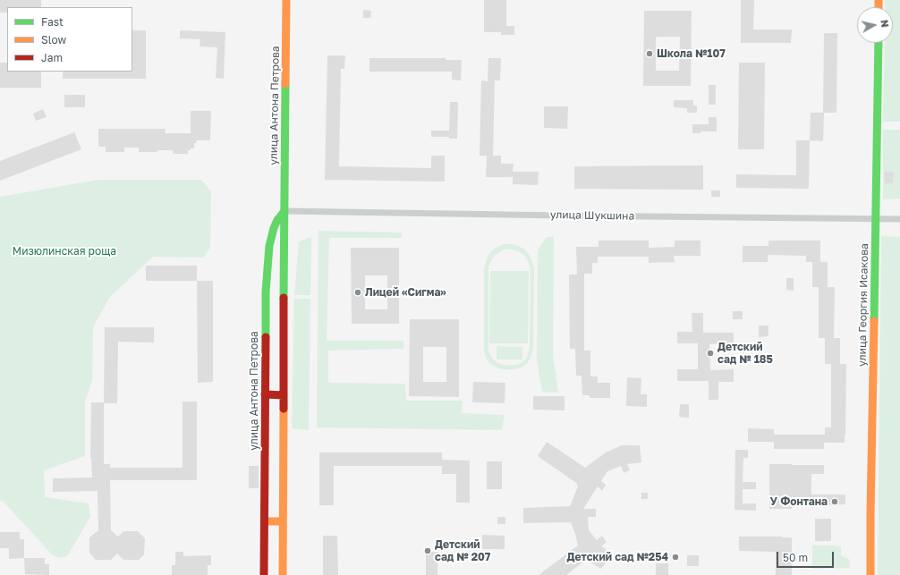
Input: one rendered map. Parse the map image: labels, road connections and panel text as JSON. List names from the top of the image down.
{
  "streets": {
    "street": ["улица Антона Петрова", "улица Шукшина", "улица Георгия Исакова"]
  },
  "crossings": [
    ["улица Антона Петрова", "улица Шукшина"],
    ["улица Шукшина", "улица Георгия Исакова"]
  ],
  "parks": ["Мизюлинская роща"],
  "places": [
    "Школа №107",
    "Лицей «Сигма»",
    "Детский сад № 185",
    "У Фонтана",
    "Детский сад № 207",
    "Детский сад №254"
  ],
  "legend": ["Fast", "Slow", "Jam"],
  "scale_bar": "50 m",
  "north": "right"
}
